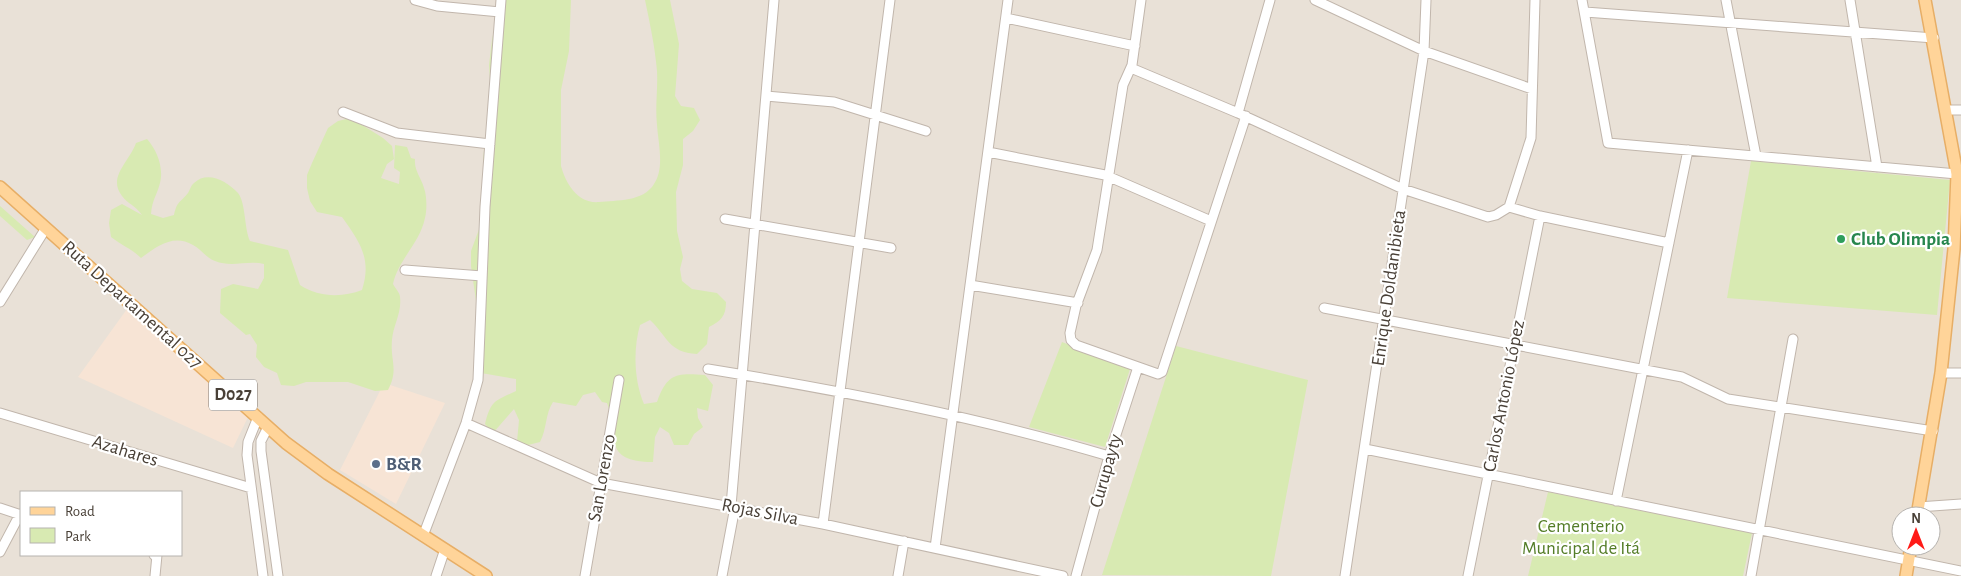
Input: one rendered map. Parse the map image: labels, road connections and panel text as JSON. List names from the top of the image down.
{
  "streets": {
    "main road": ["Ruta Departamental 027", "D027"],
    "street": [
      "Enrique Doldanibieta",
      "Carlos Antonio López",
      "Azahares",
      "Curupayty",
      "San Lorenzo",
      "Rojas Silva"
    ]
  },
  "crossings": [
    ["San Lorenzo", "Rojas Silva"]
  ],
  "parks": ["Cementerio Municipal de Itá"],
  "places": ["Club Olimpia", "B&R"],
  "legend": ["Road", "Park"],
  "north": "top"
}
